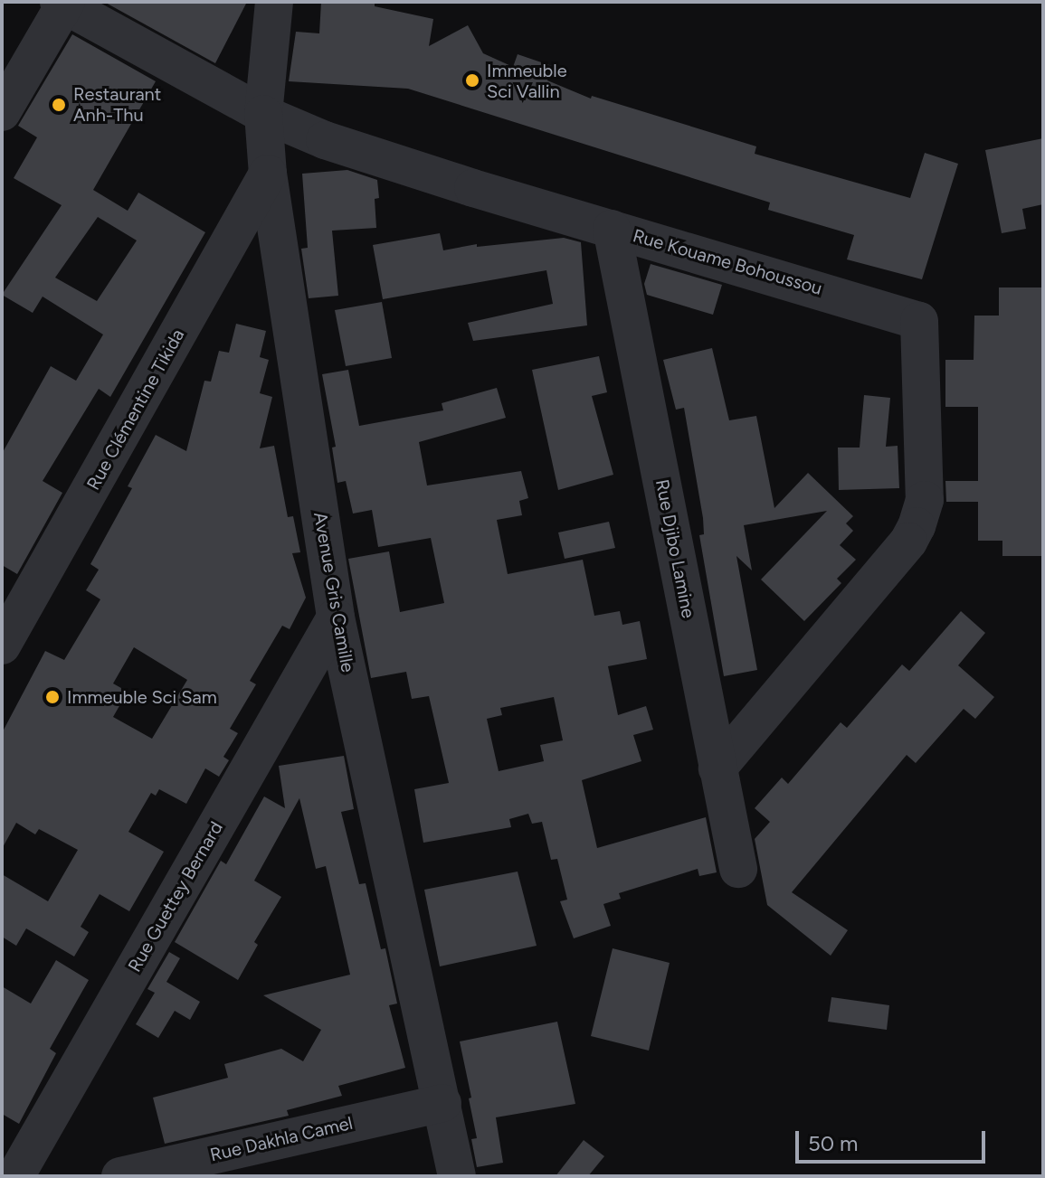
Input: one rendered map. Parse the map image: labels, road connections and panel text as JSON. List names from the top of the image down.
{
  "streets": {
    "street": [
      "Rue Kouame Bohoussou",
      "Rue Clémentine Tikida",
      "Rue Djibo Lamine",
      "Avenue Gris Camille",
      "Rue Guettey Bernard",
      "Rue Dakhla Camel"
    ]
  },
  "crossings": [
    ["Rue Kouame Bohoussou", "Rue Djibo Lamine"],
    ["Rue Kouame Bohoussou", "Avenue Gris Camille"],
    ["Rue Clémentine Tikida", "Avenue Gris Camille"],
    ["Avenue Gris Camille", "Rue Guettey Bernard"],
    ["Avenue Gris Camille", "Rue Dakhla Camel"]
  ],
  "places": ["Immeuble Sci Vallin", "Restaurant Anh-Thu", "Immeuble Sci Sam"],
  "scale_bar": "50 m"
}
